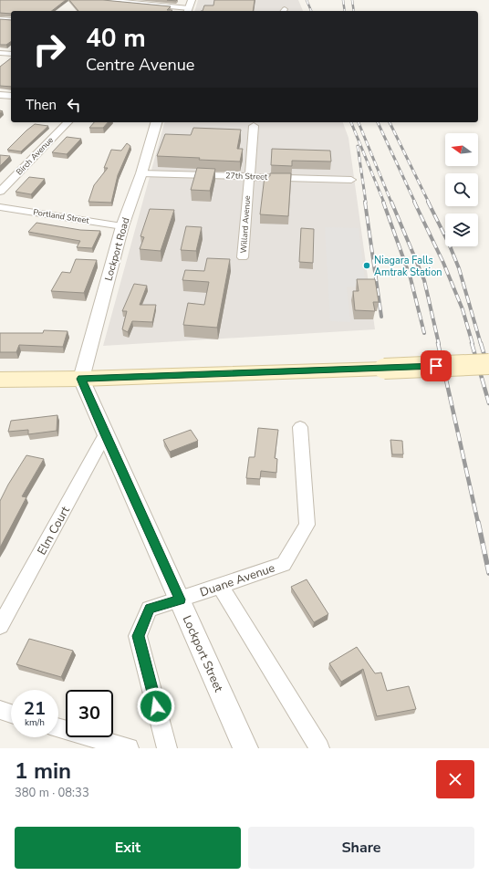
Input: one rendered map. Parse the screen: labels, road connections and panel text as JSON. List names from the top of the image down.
{
  "streets": {
    "street": [
      "Birch Avenue",
      "27th Street",
      "Portland Street",
      "Willard Avenue",
      "Lockport Road",
      "Elm Court",
      "Duane Avenue",
      "Lockport Street"
    ]
  },
  "crossings": [
    ["27th Street", "Willard Avenue"],
    ["27th Street", "Lockport Road"],
    ["Portland Street", "Lockport Road"],
    ["Lockport Road", "Lockport Street"],
    ["Elm Court", "Lockport Street"],
    ["Duane Avenue", "Lockport Street"]
  ],
  "places": ["Niagara Falls Amtrak Station"],
  "north": "left",
  "page": {
    "turn": ["40 m", "Centre Avenue"],
    "then": "Then",
    "speed": "21 km/h",
    "limit": "30",
    "heading": ["1 min", "380 m · 08:33"],
    "buttons": ["Exit", "Share"]
  }
}
